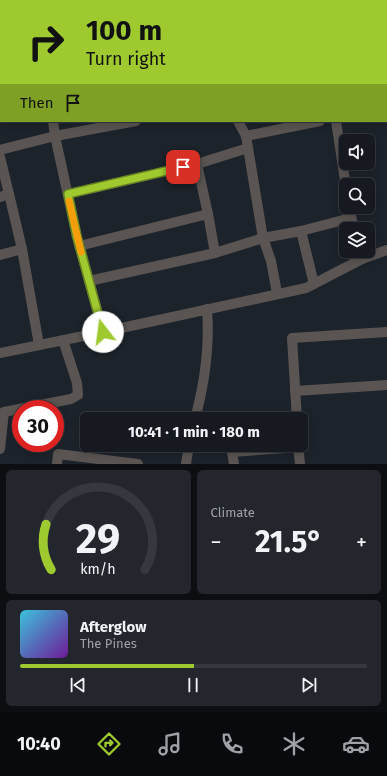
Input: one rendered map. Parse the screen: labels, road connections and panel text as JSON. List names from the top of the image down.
{
  "page": {
    "turn": ["100 m", "Turn right"],
    "then": "Then",
    "limit": "30",
    "trip": "10:41 · 1 min · 180 m",
    "tile": "Climate",
    "heat": ["−", "21.5°", "+"],
    "song": ["Afterglow", "The Pines"],
    "tabs": "10:40",
    "gauge": ["29", "km/h"]
  }
}
